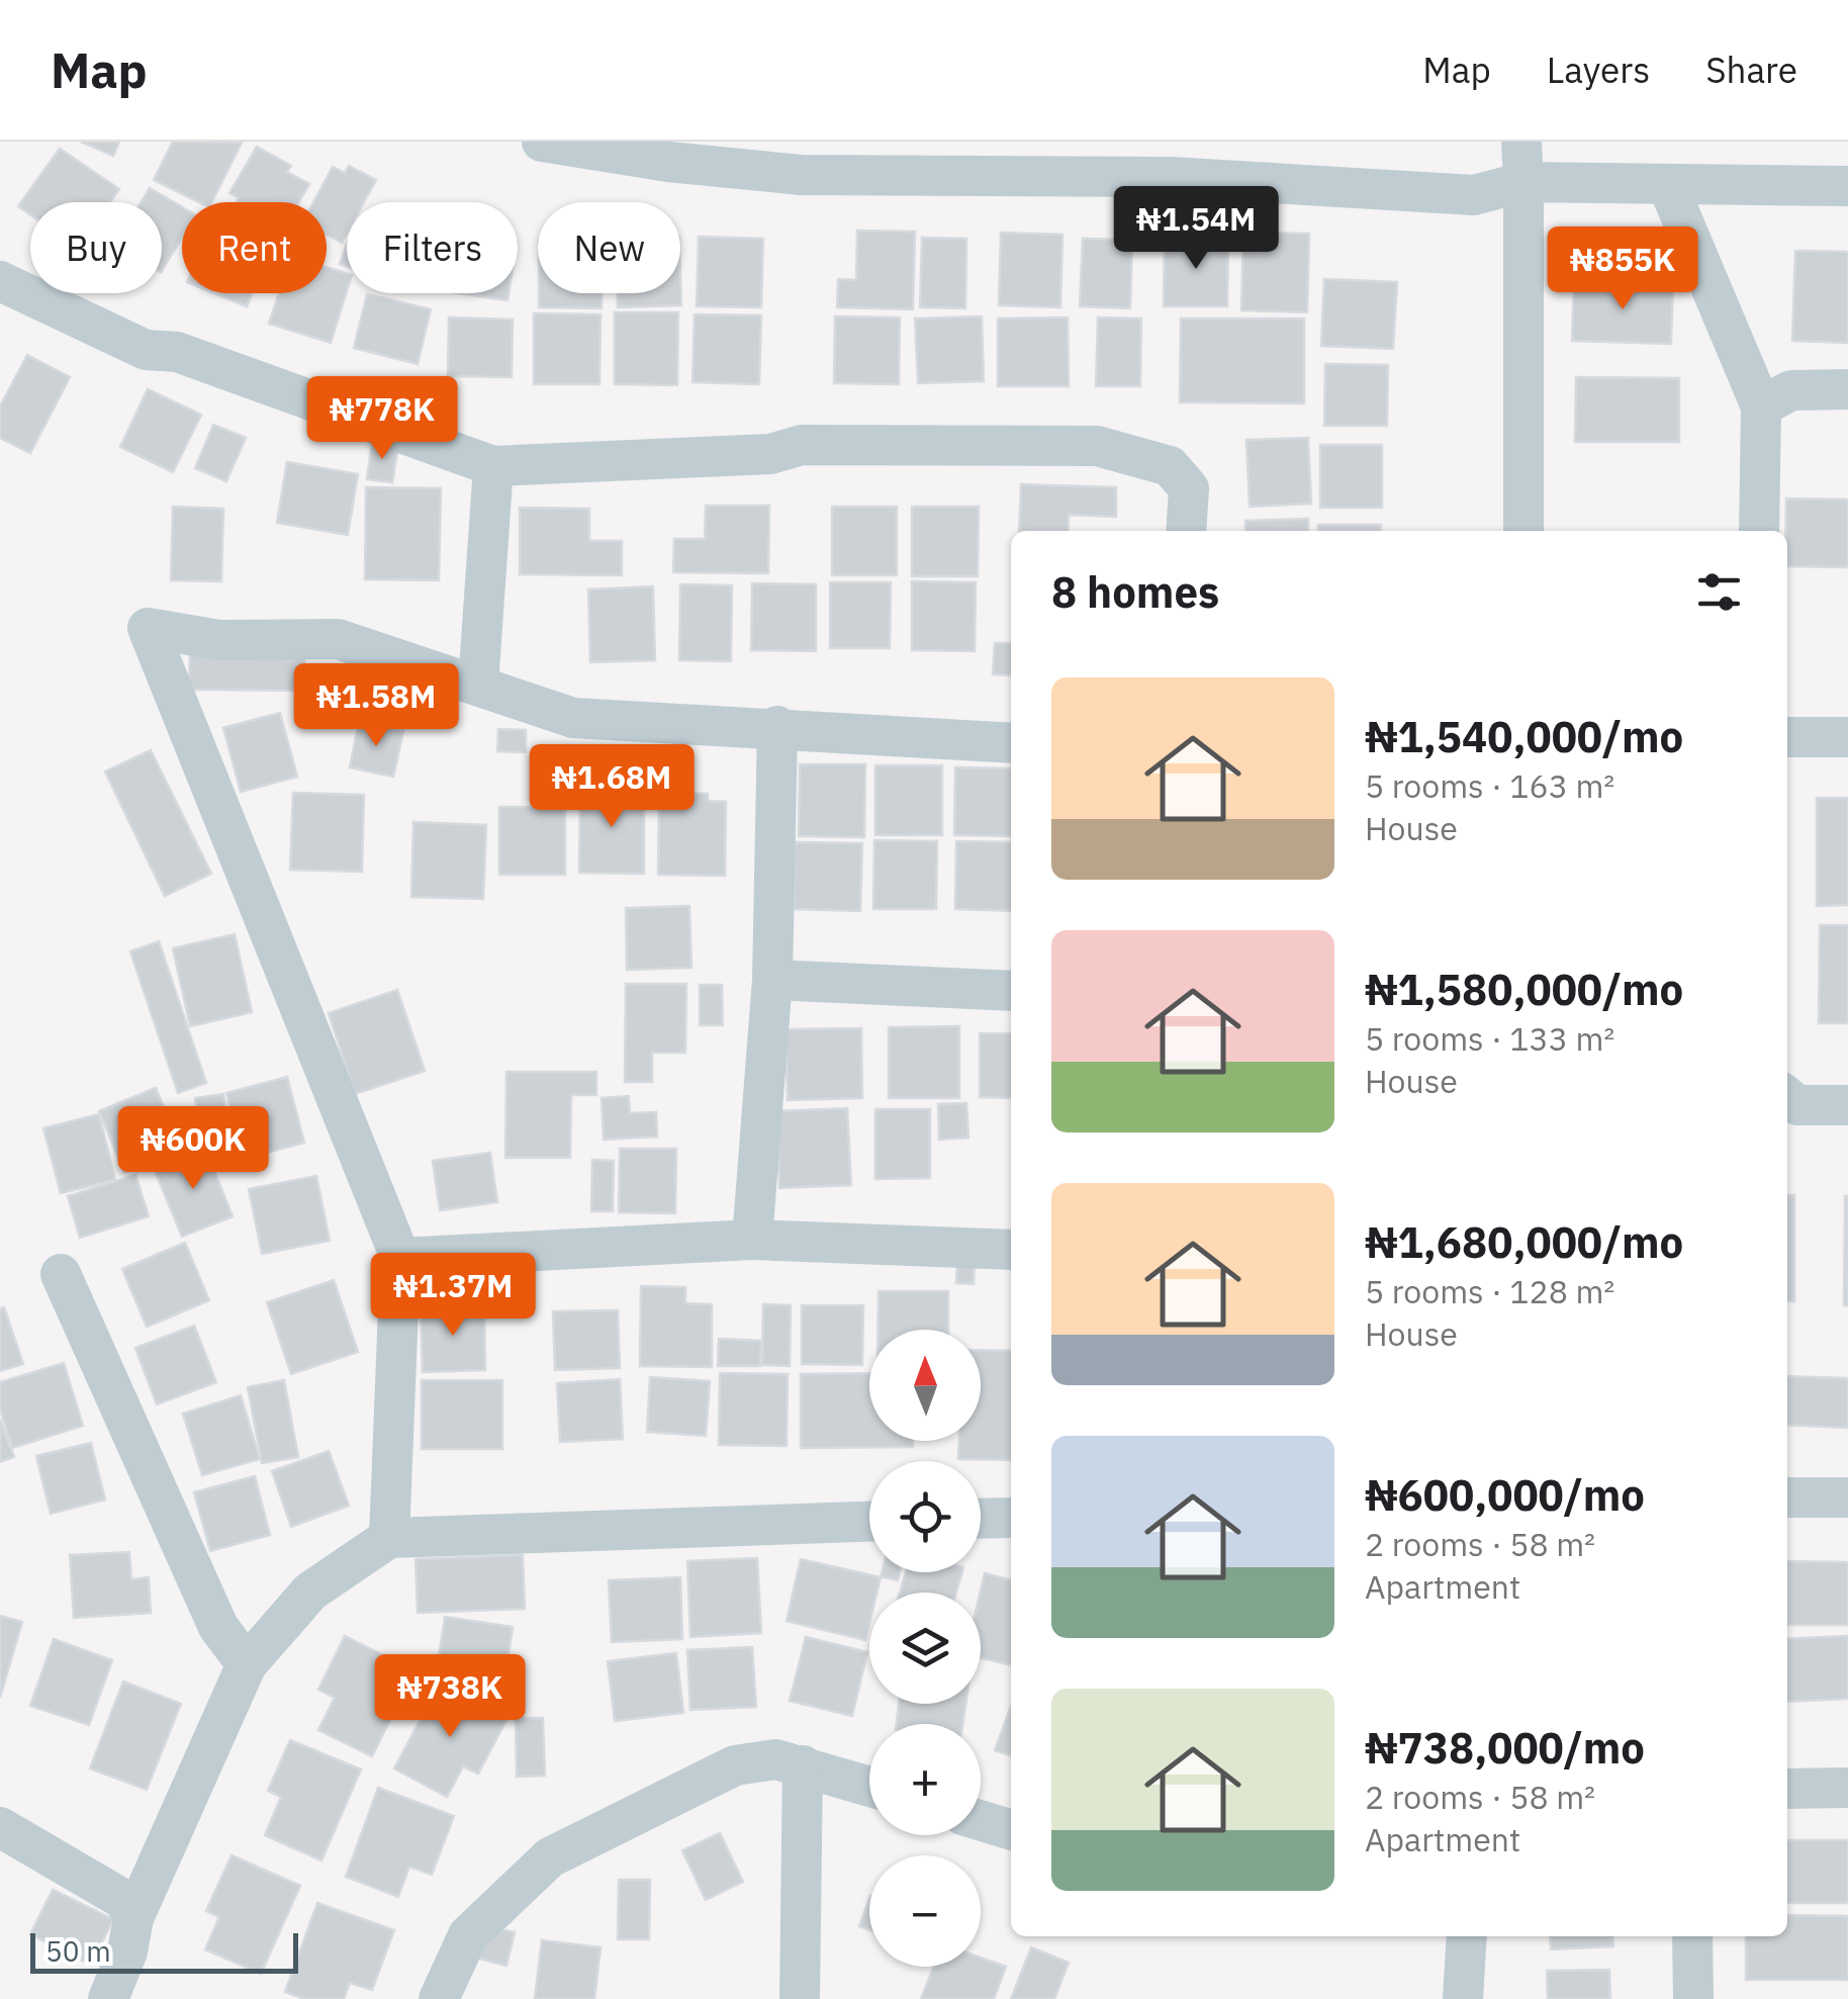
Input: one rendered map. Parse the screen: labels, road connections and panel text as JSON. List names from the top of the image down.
{
  "scale_bar": "50 m",
  "north": "top",
  "page": {
    "header": "Map",
    "nav": ["Map", "Layers", "Share"],
    "price": [
      "₦1.54M",
      "₦855K",
      "₦778K",
      "₦1.58M",
      "₦1.68M",
      "₦600K",
      "₦1.37M",
      "₦738K"
    ],
    "chip": [
      "Buy",
      "Rent",
      "Filters",
      "New"
    ],
    "heading": "8 homes",
    "list": [
      {
        "name": "₦1,540,000/mo",
        "note": "5 rooms · 163 m² · House"
      },
      {
        "name": "₦1,580,000/mo",
        "note": "5 rooms · 133 m² · House"
      },
      {
        "name": "₦1,680,000/mo",
        "note": "5 rooms · 128 m² · House"
      },
      {
        "name": "₦600,000/mo",
        "note": "2 rooms · 58 m² · Apartment"
      },
      {
        "name": "₦738,000/mo",
        "note": "2 rooms · 58 m² · Apartment"
      }
    ],
    "map_buttons": ["+", "−"],
    "scale": "50 m"
  }
}
